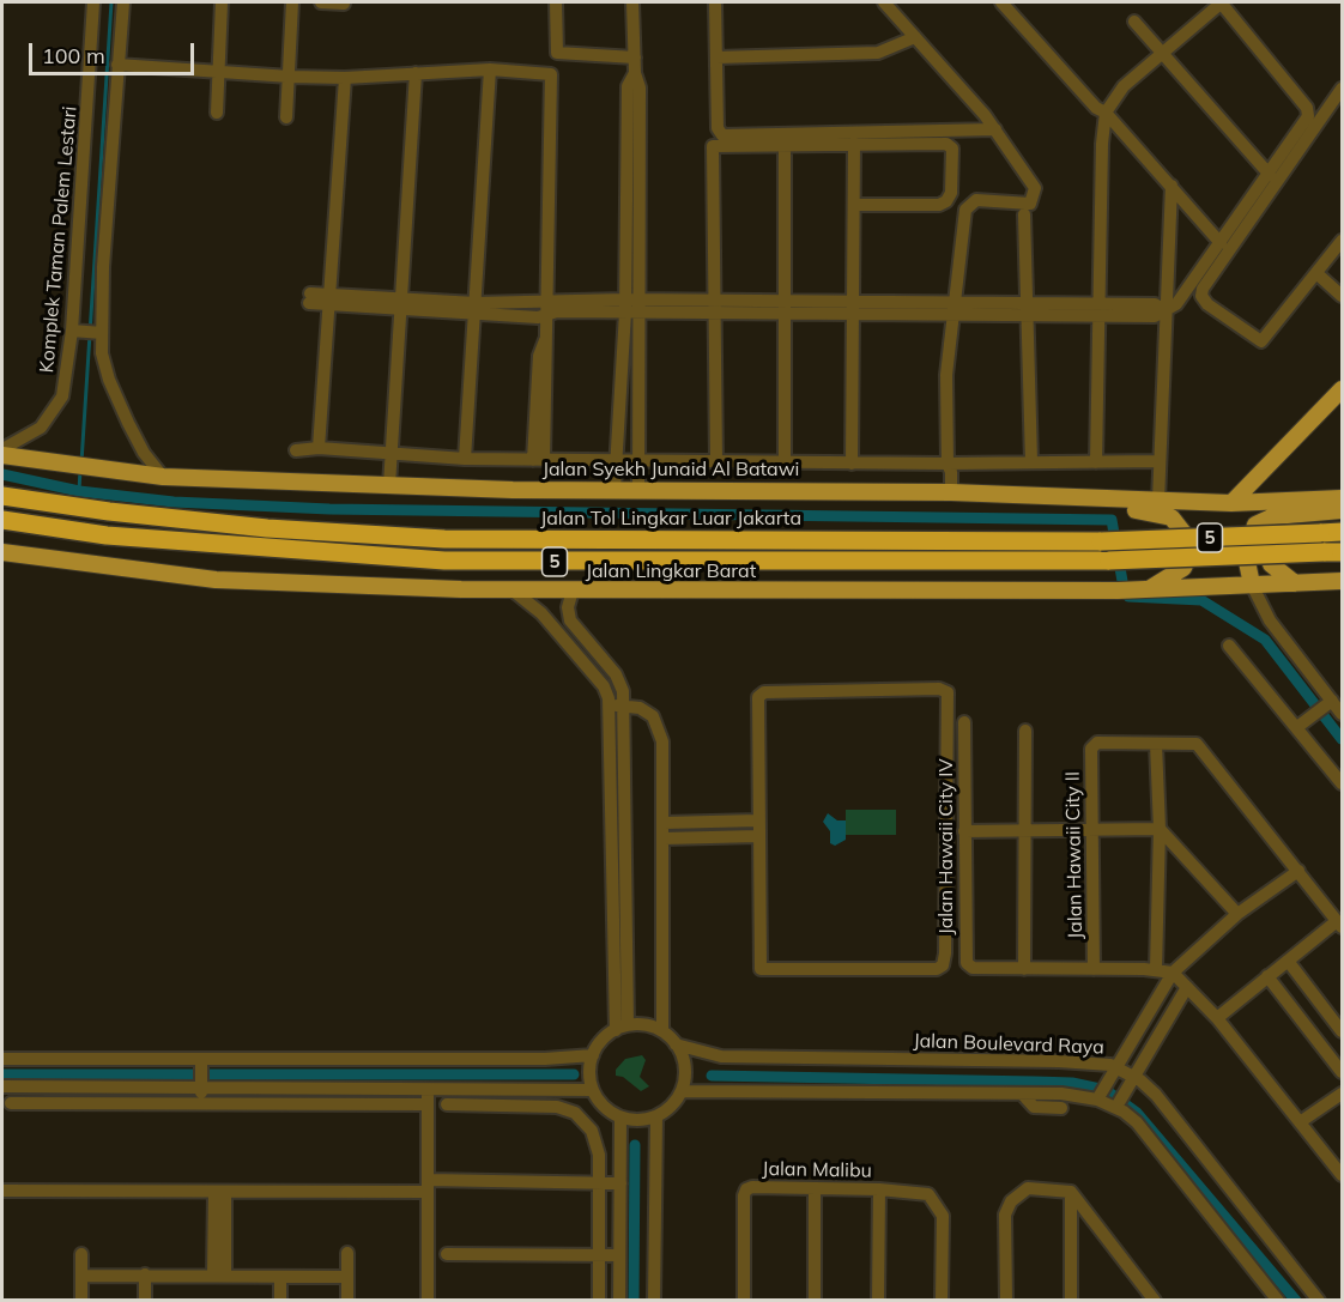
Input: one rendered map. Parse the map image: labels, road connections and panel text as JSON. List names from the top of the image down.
{
  "streets": {
    "highway": ["Jalan Tol Lingkar Luar Jakarta", "5"],
    "main road": ["Jalan Syekh Junaid Al Batawi", "Jalan Lingkar Barat"],
    "street": [
      "Komplek Taman Palem Lestari",
      "Jalan Hawaii City IV",
      "Jalan Hawaii City II",
      "Jalan Boulevard Raya",
      "Jalan Malibu"
    ]
  },
  "crossings": [
    ["Komplek Taman Palem Lestari", "Jalan Syekh Junaid Al Batawi"]
  ],
  "scale_bar": "100 m"
}
